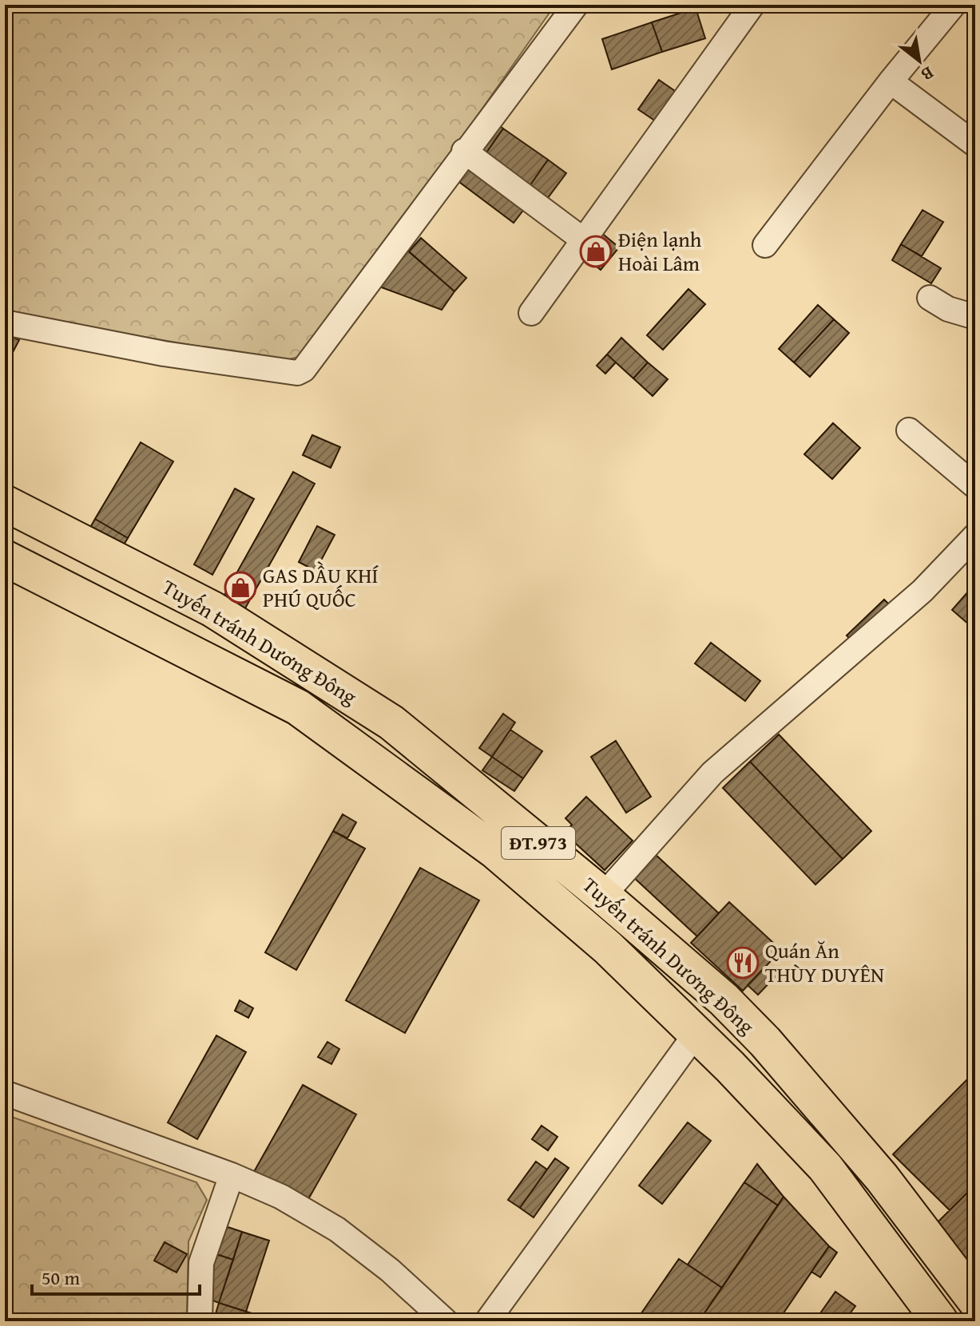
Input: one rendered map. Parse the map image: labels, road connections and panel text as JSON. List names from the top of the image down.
{
  "streets": {
    "main road": ["Tuyến tránh Dương Đông", "ĐT.973"]
  },
  "places": {
    "shop": ["Điện lạnh Hoài Lâm", "GAS DẦU KHÍ PHÚ QUỐC"],
    "restaurant": ["Quán Ăn THÙY DUYÊN"]
  },
  "scale_bar": "50 m",
  "north": "bottom right"
}
